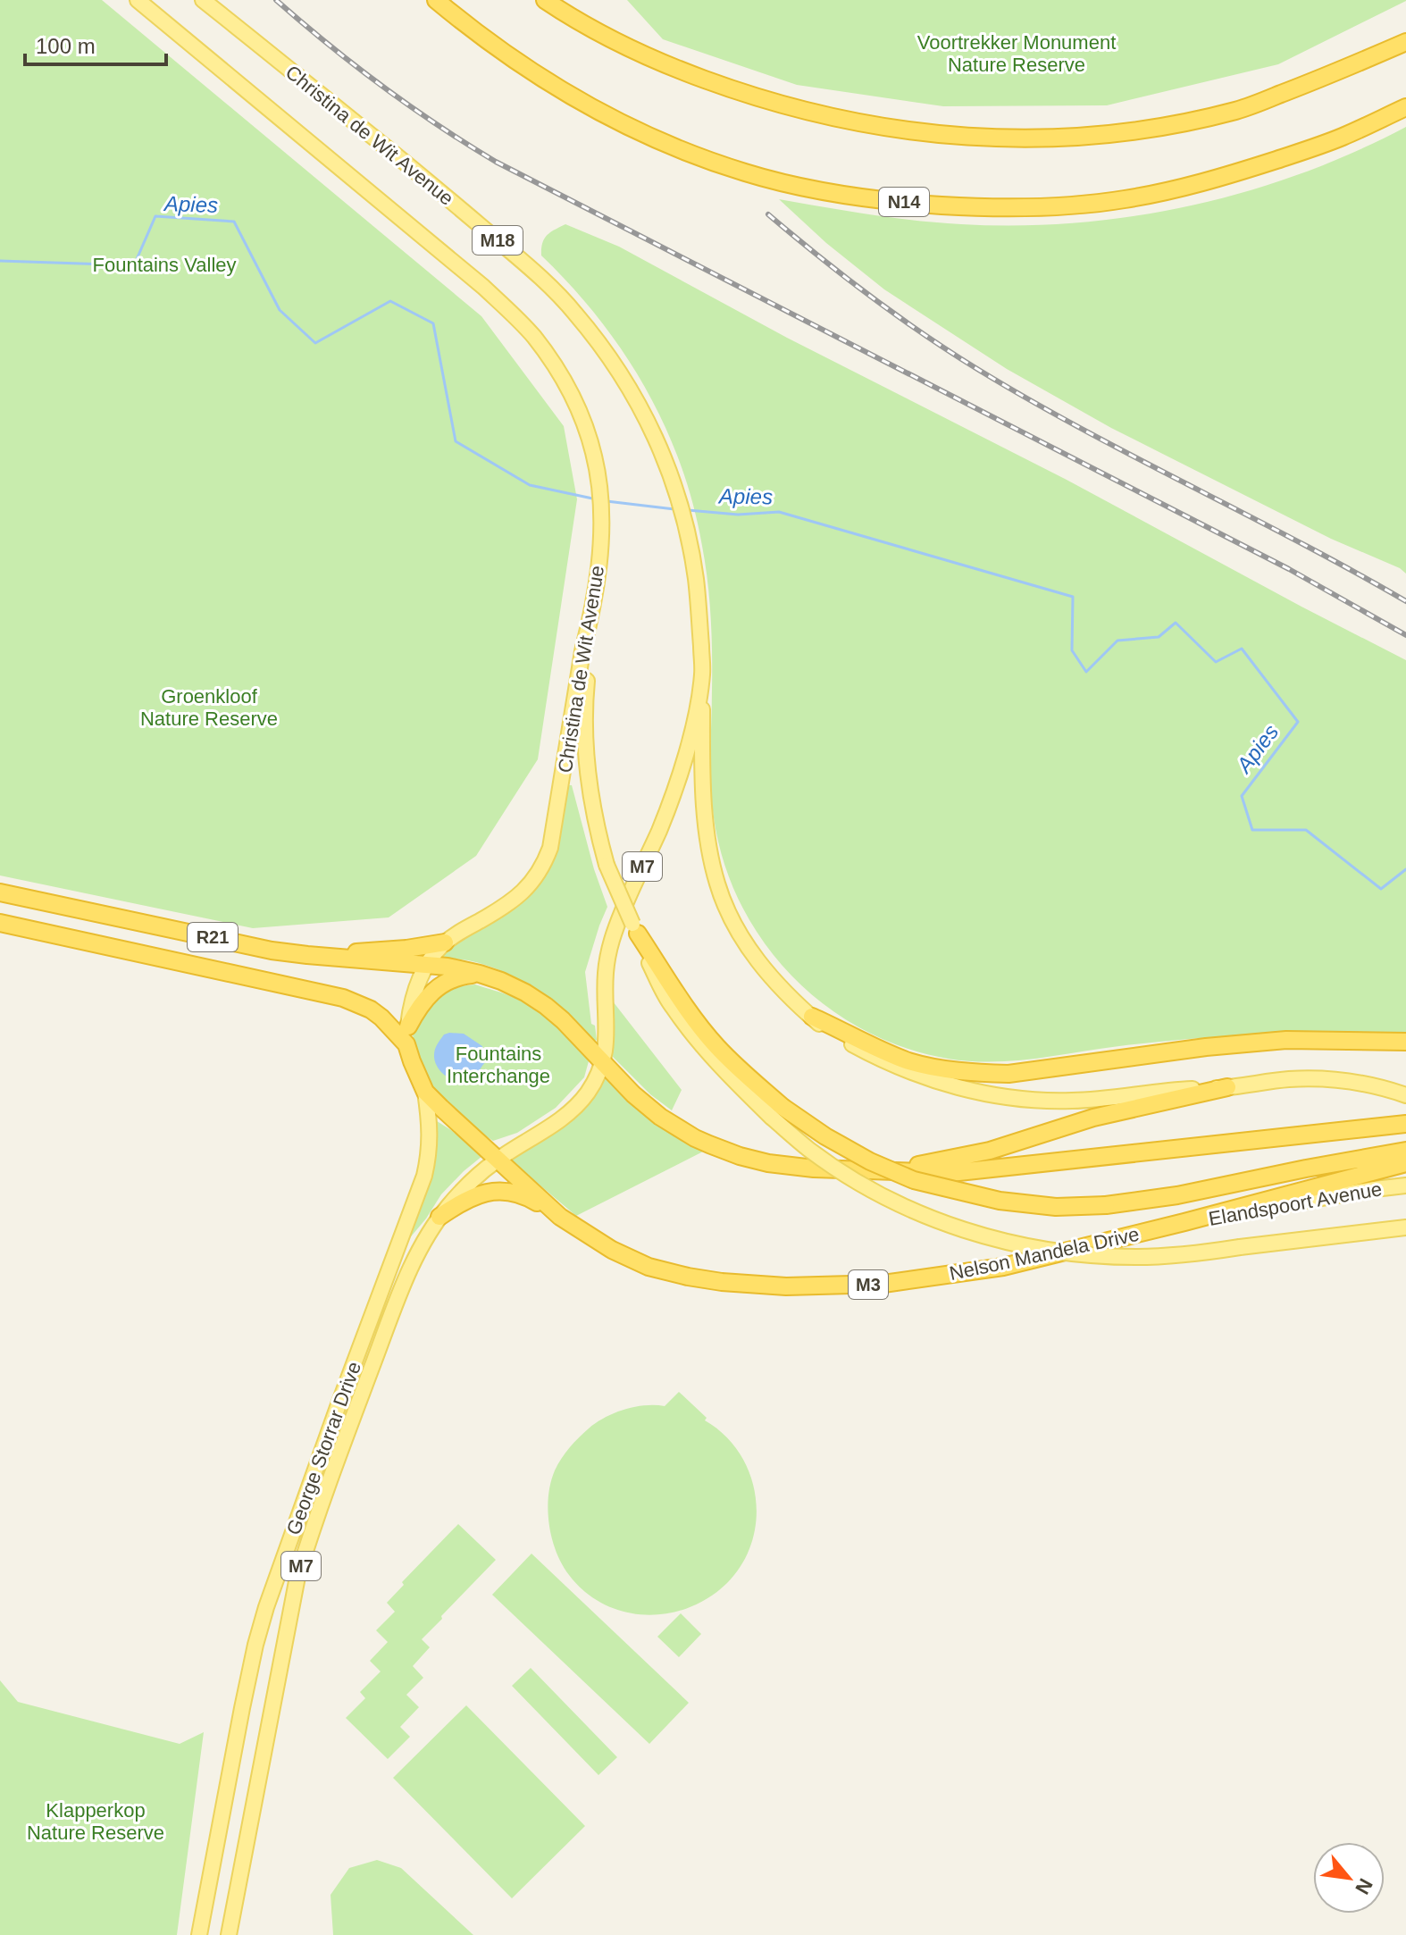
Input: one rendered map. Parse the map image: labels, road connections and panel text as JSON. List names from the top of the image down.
{
  "streets": {
    "highway": [
      "N14",
      "M7",
      "R21",
      "Nelson Mandela Drive",
      "M3"
    ],
    "main road": [
      "Christina de Wit Avenue",
      "M18",
      "Elandspoort Avenue",
      "George Storrar Drive"
    ]
  },
  "crossings": [
    ["Christina de Wit Avenue", "M7"],
    ["Christina de Wit Avenue", "R21"],
    ["Christina de Wit Avenue", "Nelson Mandela Drive"],
    ["Christina de Wit Avenue", "M3"],
    ["Christina de Wit Avenue", "George Storrar Drive"],
    ["M7", "R21"],
    ["M7", "Nelson Mandela Drive"],
    ["M7", "M3"],
    ["M7", "George Storrar Drive"],
    ["R21", "Nelson Mandela Drive"],
    ["R21", "M3"],
    ["R21", "George Storrar Drive"],
    ["Elandspoort Avenue", "Nelson Mandela Drive"],
    ["Nelson Mandela Drive", "M3"],
    ["Nelson Mandela Drive", "George Storrar Drive"],
    ["M3", "George Storrar Drive"]
  ],
  "water": ["Apies"],
  "parks": [
    "Voortrekker Monument Nature Reserve",
    "Fountains Valley",
    "Groenkloof Nature Reserve",
    "Fountains Interchange",
    "Klapperkop Nature Reserve"
  ],
  "scale_bar": "100 m",
  "north": "bottom right"
}
